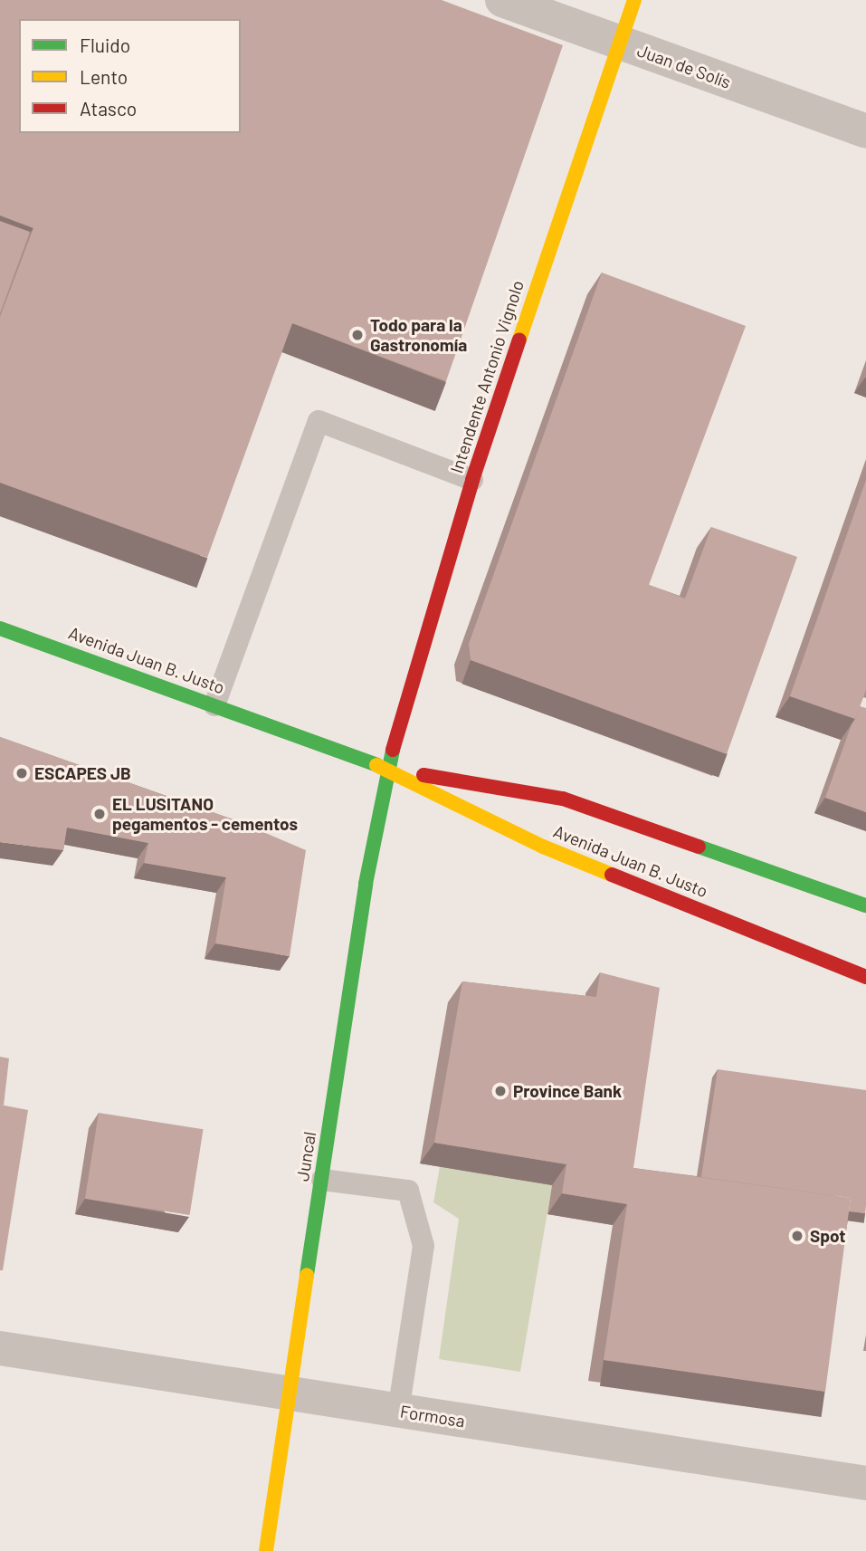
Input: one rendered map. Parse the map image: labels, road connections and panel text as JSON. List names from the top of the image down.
{
  "streets": {
    "street": [
      "Juan de Solís",
      "Intendente Antonio Vignolo",
      "Avenida Juan B. Justo",
      "Juncal",
      "Formosa"
    ]
  },
  "crossings": [
    ["Juan de Solís", "Intendente Antonio Vignolo"],
    ["Intendente Antonio Vignolo", "Avenida Juan B. Justo"],
    ["Intendente Antonio Vignolo", "Juncal"],
    ["Avenida Juan B. Justo", "Juncal"],
    ["Juncal", "Formosa"]
  ],
  "places": [
    "Todo para la Gastronomía",
    "ESCAPES JB",
    "EL LUSITANO pegamentos - cementos",
    "Province Bank",
    "Spot"
  ],
  "legend": ["Fluido", "Lento", "Atasco"]
}
